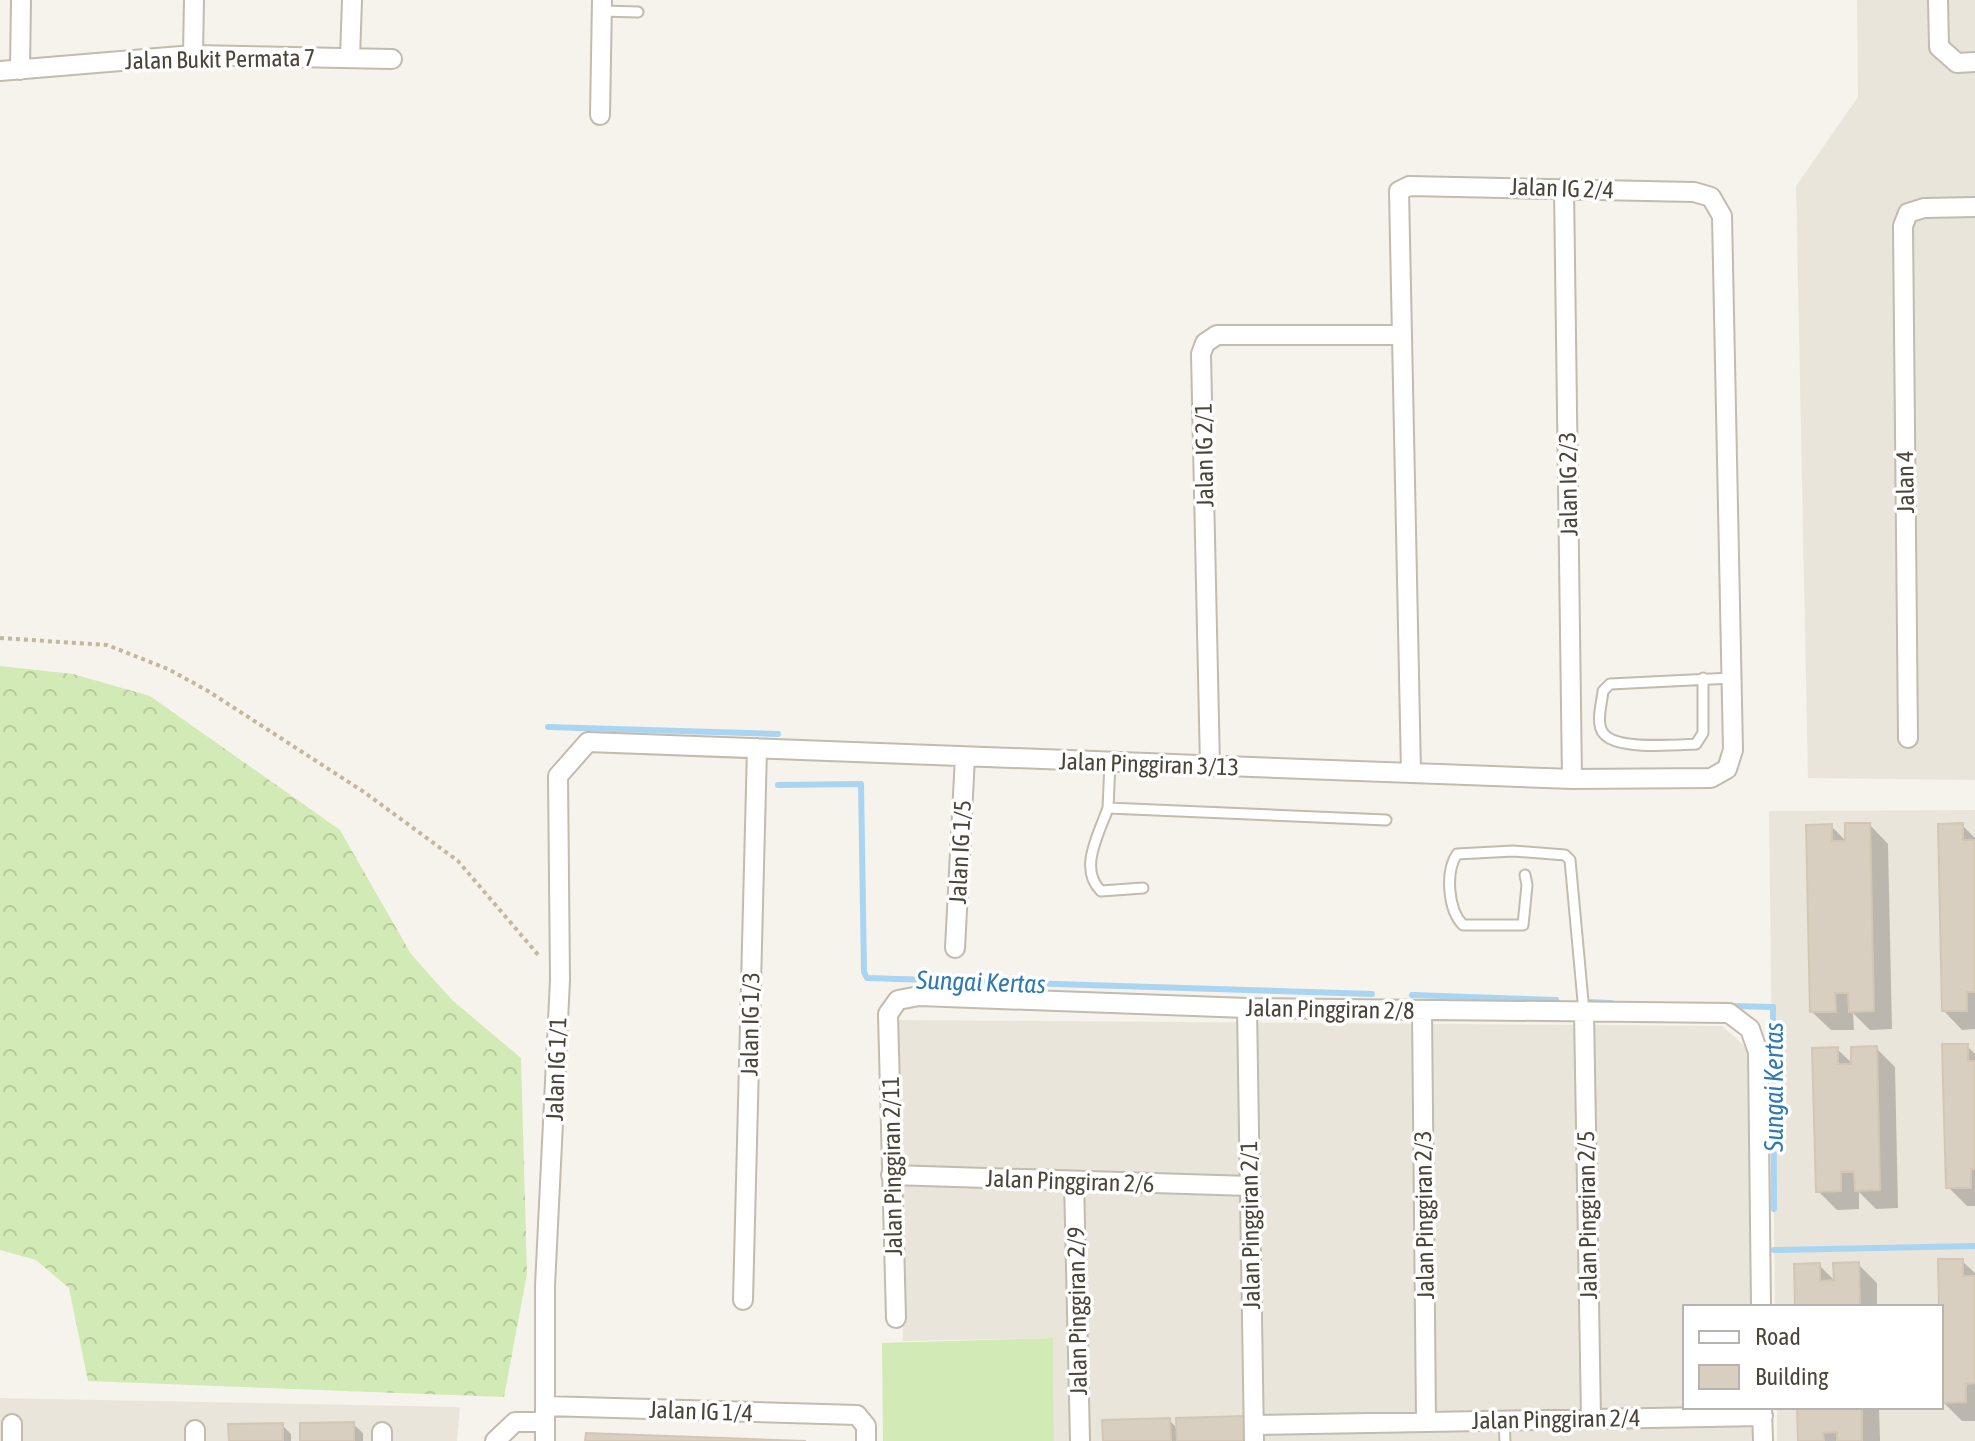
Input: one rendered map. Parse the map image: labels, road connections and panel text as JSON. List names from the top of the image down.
{
  "streets": {
    "street": [
      "Jalan Bukit Permata 7",
      "Jalan IG 2/4",
      "Jalan IG 2/1",
      "Jalan 4",
      "Jalan IG 2/3",
      "Jalan Pinggiran 3/13",
      "Jalan IG 1/5",
      "Jalan Pinggiran 2/8",
      "Jalan IG 1/3",
      "Jalan IG 1/1",
      "Jalan Pinggiran 2/11",
      "Jalan Pinggiran 2/6",
      "Jalan Pinggiran 2/3",
      "Jalan Pinggiran 2/5",
      "Jalan Pinggiran 2/1",
      "Jalan Pinggiran 2/9",
      "Jalan IG 1/4",
      "Jalan Pinggiran 2/4"
    ]
  },
  "crossings": [
    ["Jalan IG 2/4", "Jalan IG 2/1"],
    ["Jalan IG 2/4", "Jalan IG 2/3"],
    ["Jalan IG 2/4", "Jalan Pinggiran 3/13"],
    ["Jalan IG 2/1", "Jalan Pinggiran 3/13"],
    ["Jalan IG 2/3", "Jalan Pinggiran 3/13"],
    ["Jalan Pinggiran 3/13", "Jalan IG 1/5"],
    ["Jalan Pinggiran 3/13", "Jalan IG 1/3"],
    ["Jalan Pinggiran 3/13", "Jalan IG 1/1"],
    ["Jalan Pinggiran 2/8", "Jalan Pinggiran 2/11"],
    ["Jalan Pinggiran 2/8", "Jalan Pinggiran 2/3"],
    ["Jalan Pinggiran 2/8", "Jalan Pinggiran 2/5"],
    ["Jalan Pinggiran 2/8", "Jalan Pinggiran 2/1"],
    ["Jalan IG 1/1", "Jalan IG 1/4"],
    ["Jalan Pinggiran 2/11", "Jalan Pinggiran 2/6"],
    ["Jalan Pinggiran 2/6", "Jalan Pinggiran 2/1"],
    ["Jalan Pinggiran 2/6", "Jalan Pinggiran 2/9"],
    ["Jalan Pinggiran 2/3", "Jalan Pinggiran 2/4"],
    ["Jalan Pinggiran 2/5", "Jalan Pinggiran 2/4"],
    ["Jalan Pinggiran 2/1", "Jalan Pinggiran 2/4"]
  ],
  "water": ["Sungai Kertas"],
  "legend": ["Road", "Building"]
}
